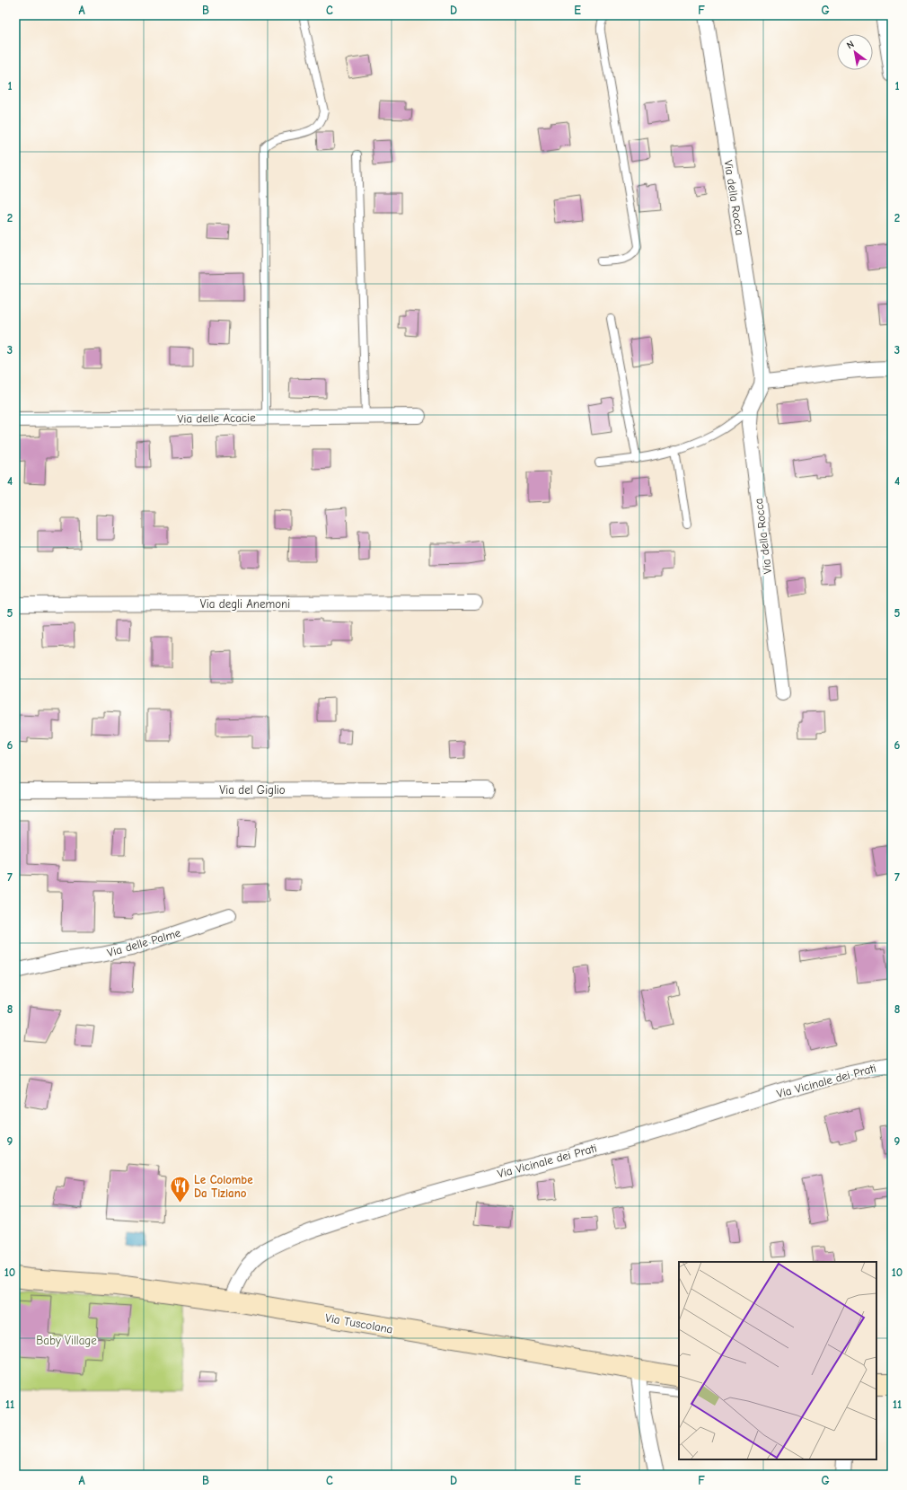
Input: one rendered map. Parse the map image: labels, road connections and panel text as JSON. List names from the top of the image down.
{
  "streets": {
    "main road": ["Via Tuscolana"],
    "street": [
      "Via della Rocca",
      "Via delle Acacie",
      "Via degli Anemoni",
      "Via del Giglio",
      "Via delle Palme",
      "Via Vicinale dei Prati"
    ]
  },
  "crossings": [
    ["Via Vicinale dei Prati", "Via Tuscolana"]
  ],
  "parks": ["Baby Village"],
  "places": {
    "restaurant": ["Le Colombe Da Tiziano"]
  },
  "north": "top left",
  "grid": {
    "columns": [
      "A",
      "B",
      "C",
      "D",
      "E",
      "F",
      "G"
    ],
    "rows": [
      "1",
      "2",
      "3",
      "4",
      "5",
      "6",
      "7",
      "8",
      "9",
      "10",
      "11"
    ]
  }
}
